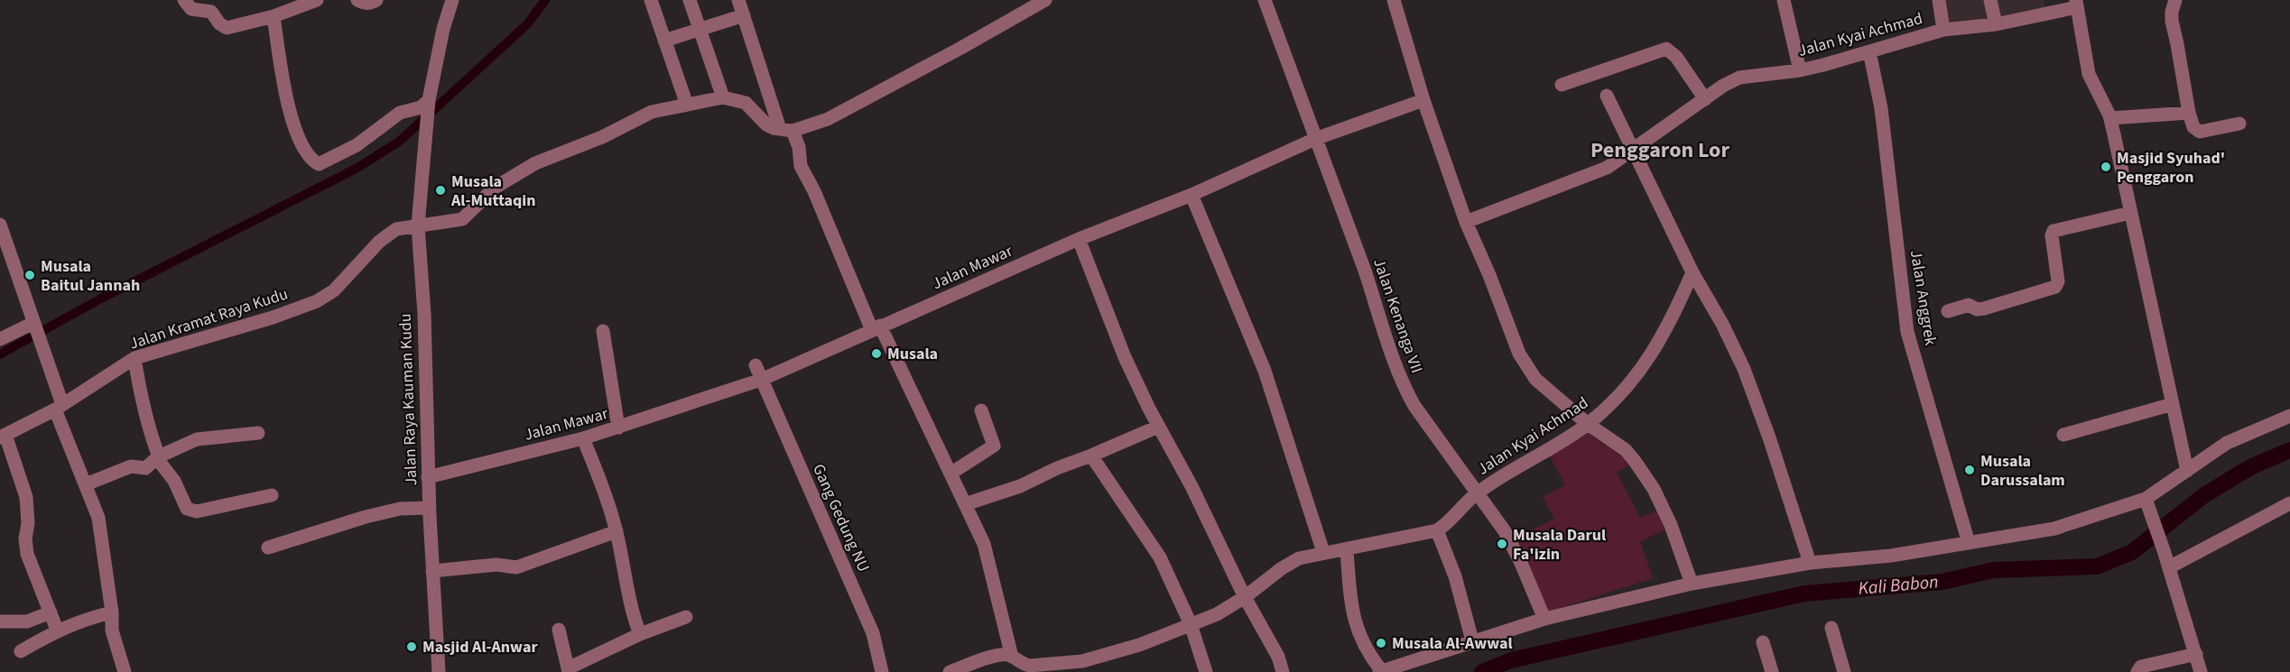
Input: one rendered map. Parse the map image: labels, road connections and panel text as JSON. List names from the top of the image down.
{
  "streets": {
    "street": [
      "Jalan Kyai Achmad",
      "Jalan Mawar",
      "Jalan Anggrek",
      "Jalan Kenanga VII",
      "Jalan Kramat Raya Kudu",
      "Jalan Raya Kauman Kudu",
      "Gang Gedung NU"
    ]
  },
  "crossings": [
    ["Jalan Kyai Achmad", "Jalan Anggrek"],
    ["Jalan Kyai Achmad", "Jalan Kenanga VII"],
    ["Jalan Mawar", "Jalan Kenanga VII"],
    ["Jalan Mawar", "Jalan Raya Kauman Kudu"],
    ["Jalan Mawar", "Gang Gedung NU"],
    ["Jalan Kramat Raya Kudu", "Jalan Raya Kauman Kudu"]
  ],
  "districts": ["Penggaron Lor"],
  "water": ["Kali Babon"],
  "places": [
    "Masjid Syuhad' Penggaron",
    "Musala Al-Muttaqin",
    "Musala Baitul Jannah",
    "Musala",
    "Musala Darussalam",
    "Musala Darul Fa'izin",
    "Musala Al-Awwal",
    "Masjid Al-Anwar"
  ]
}
